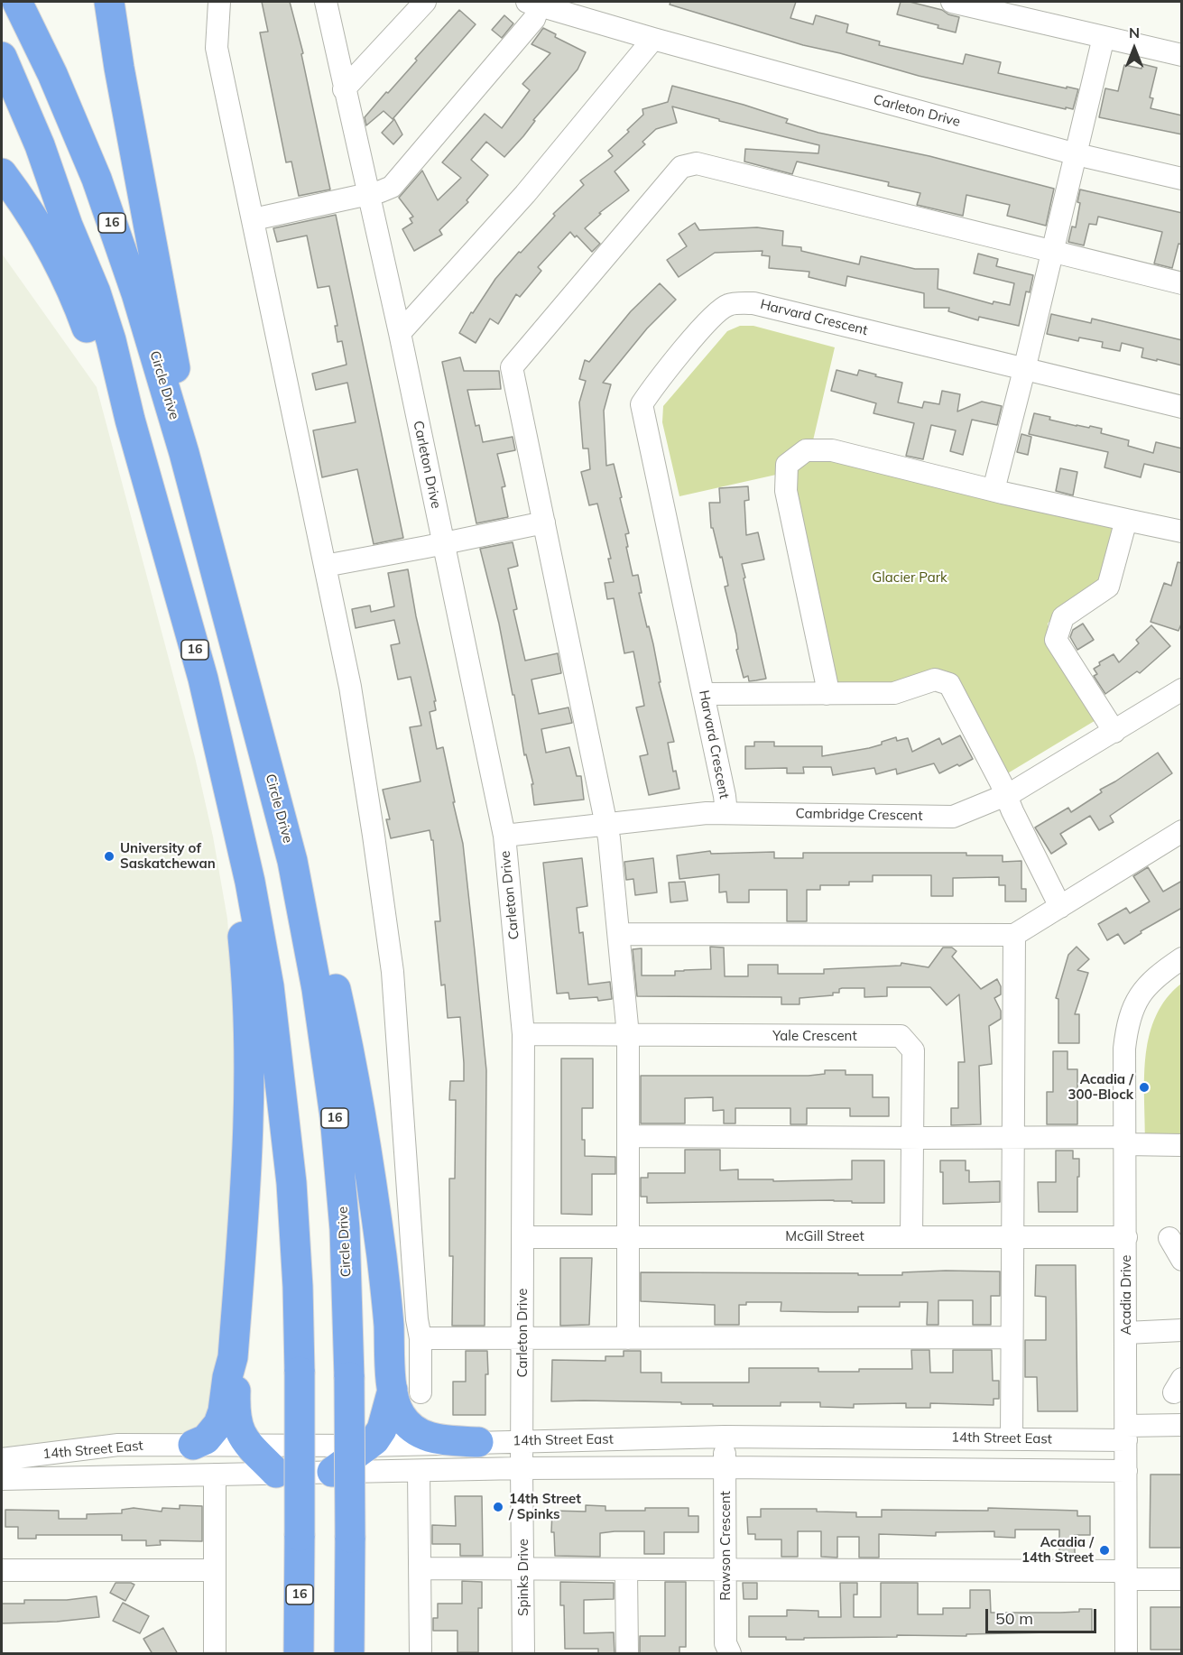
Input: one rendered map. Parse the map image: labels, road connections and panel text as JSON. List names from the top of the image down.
{
  "streets": {
    "highway": ["16", "Circle Drive"],
    "street": [
      "Carleton Drive",
      "Harvard Crescent",
      "Cambridge Crescent",
      "Yale Crescent",
      "McGill Street",
      "Acadia Drive",
      "14th Street East",
      "Rawson Crescent",
      "Spinks Drive"
    ]
  },
  "crossings": [
    ["Carleton Drive", "Cambridge Crescent"],
    ["Carleton Drive", "Yale Crescent"],
    ["Carleton Drive", "McGill Street"],
    ["Carleton Drive", "14th Street East"],
    ["Carleton Drive", "Spinks Drive"],
    ["Harvard Crescent", "Cambridge Crescent"],
    ["Yale Crescent", "McGill Street"],
    ["McGill Street", "Acadia Drive"],
    ["Acadia Drive", "14th Street East"],
    ["14th Street East", "Rawson Crescent"],
    ["14th Street East", "Spinks Drive"]
  ],
  "parks": ["Glacier Park"],
  "places": [
    "University of Saskatchewan",
    "Acadia / 300-Block",
    "14th Street / Spinks",
    "Acadia / 14th Street"
  ],
  "scale_bar": "50 m",
  "north": "top"
}
